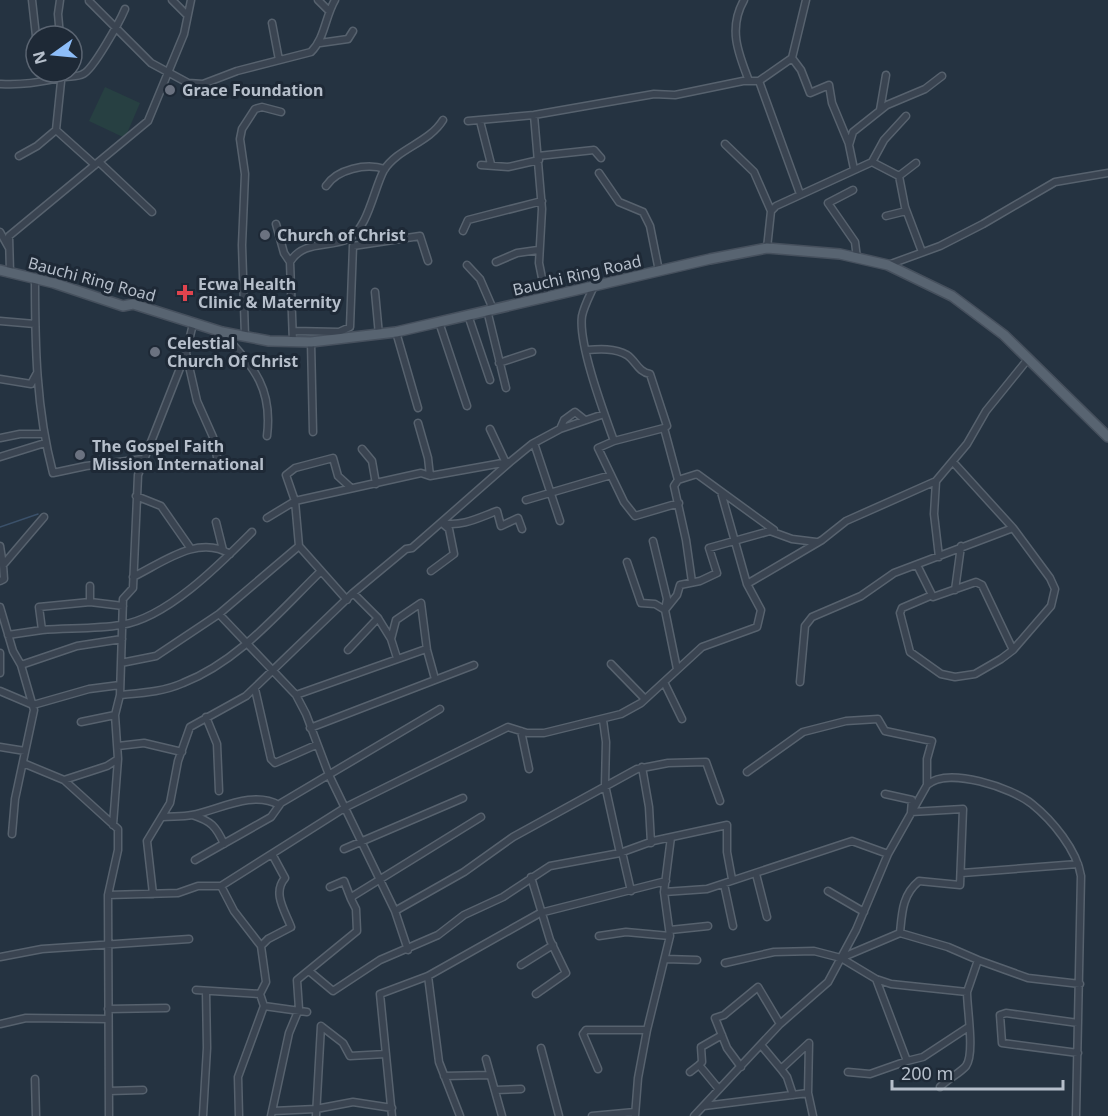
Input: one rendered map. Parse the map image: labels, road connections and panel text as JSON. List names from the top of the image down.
{
  "streets": {
    "main road": ["Bauchi Ring Road"]
  },
  "places": {
    "other": [
      "Grace Foundation",
      "Church of Christ",
      "Celestial Church Of Christ",
      "The Gospel Faith Mission International"
    ],
    "health": ["Ecwa Health Clinic & Maternity"]
  },
  "scale_bar": "200 m",
  "north": "left"
}
